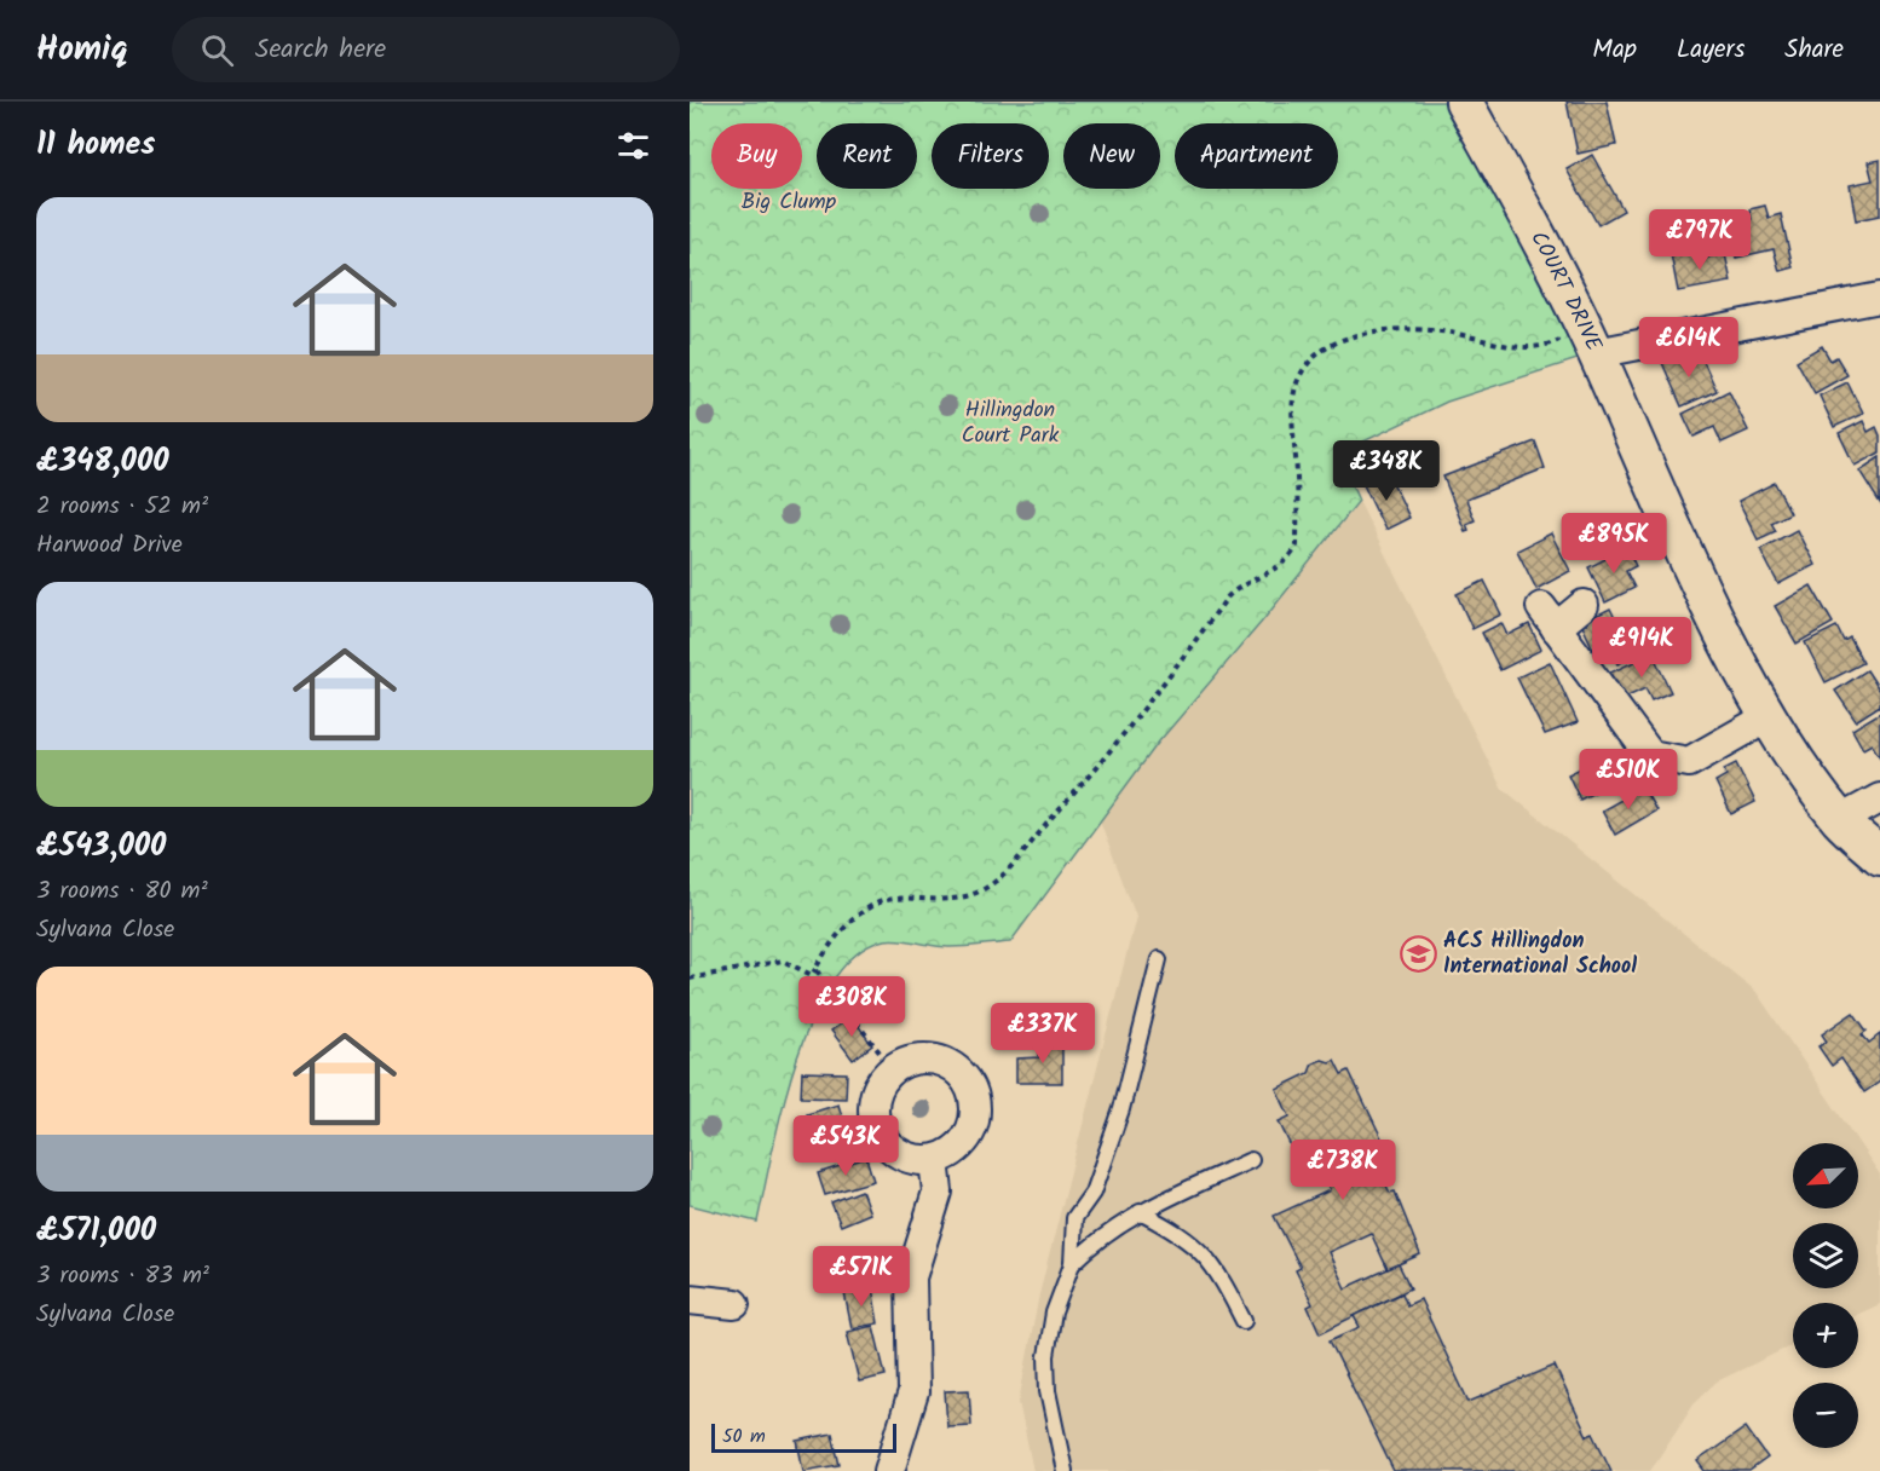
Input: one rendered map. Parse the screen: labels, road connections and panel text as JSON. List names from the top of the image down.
{
  "streets": {
    "street": ["COURT DRIVE"]
  },
  "parks": ["Big Clump", "Hillingdon Court Park"],
  "places": {
    "school or university": ["ACS Hillingdon International School"]
  },
  "scale_bar": "50 m",
  "north": "bottom left",
  "page": {
    "header": "Homiq",
    "search": "Search here",
    "nav": ["Map", "Layers", "Share"],
    "heading": "11 homes",
    "chip": [
      "Buy",
      "Rent",
      "Filters",
      "New",
      "Apartment"
    ],
    "list": [
      {
        "name": "£348,000",
        "note": "2 rooms · 52 m² · Harwood Drive"
      },
      {
        "name": "£543,000",
        "note": "3 rooms · 80 m² · Sylvana Close"
      },
      {
        "name": "£571,000",
        "note": "3 rooms · 83 m² · Sylvana Close"
      }
    ],
    "price": [
      "£797K",
      "£614K",
      "£348K",
      "£895K",
      "£914K",
      "£510K",
      "£308K",
      "£337K",
      "£543K",
      "£738K",
      "£571K"
    ],
    "map_buttons": ["+", "−"],
    "scale": "50 m"
  }
}
